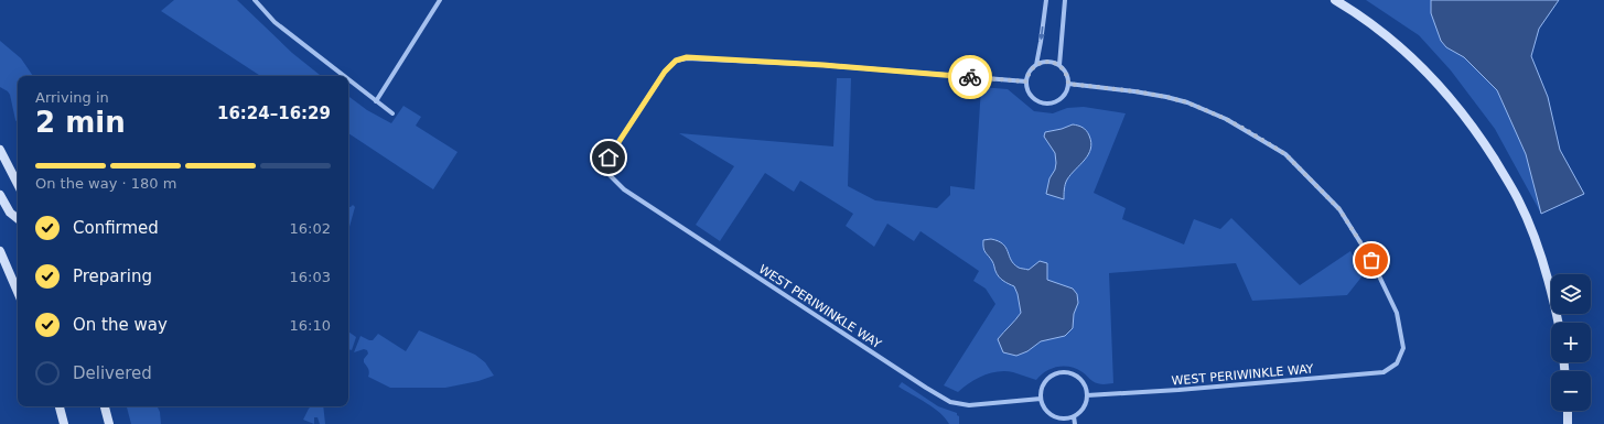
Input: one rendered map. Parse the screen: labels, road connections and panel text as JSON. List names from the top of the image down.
{
  "streets": {
    "street": ["WEST PERIWINKLE WAY"]
  },
  "page": {
    "heading": ["2 min", "Arriving in", "16:24–16:29"],
    "bar": "On the way · 180 m",
    "list": [
      ["Confirmed", "16:02"],
      ["Preparing", "16:03"],
      ["On the way", "16:10"],
      "Delivered"
    ],
    "map_buttons": ["+", "−"]
  }
}
